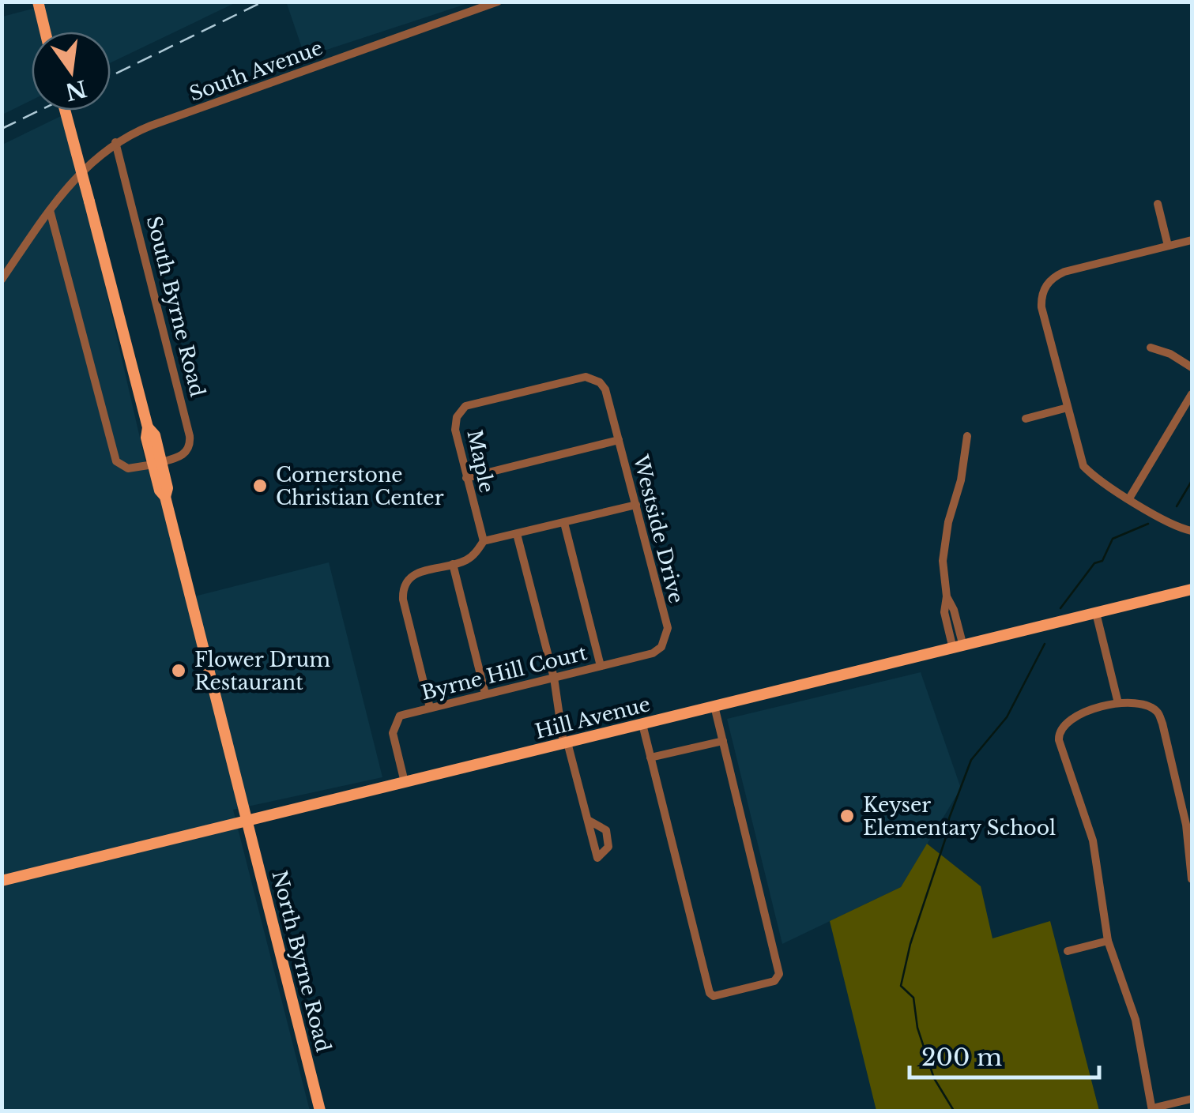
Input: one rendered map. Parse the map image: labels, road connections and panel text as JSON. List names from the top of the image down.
{
  "streets": {
    "main road": ["Hill Avenue", "North Byrne Road"],
    "street": [
      "South Avenue",
      "South Byrne Road",
      "Maple",
      "Westside Drive",
      "Byrne Hill Court"
    ]
  },
  "crossings": [
    ["South Avenue", "South Byrne Road"],
    ["Maple", "Westside Drive"],
    ["Westside Drive", "Byrne Hill Court"],
    ["Byrne Hill Court", "Hill Avenue"],
    ["Hill Avenue", "North Byrne Road"]
  ],
  "places": ["Cornerstone Christian Center", "Flower Drum Restaurant", "Keyser Elementary School"],
  "scale_bar": "200 m",
  "north": "bottom"
}
